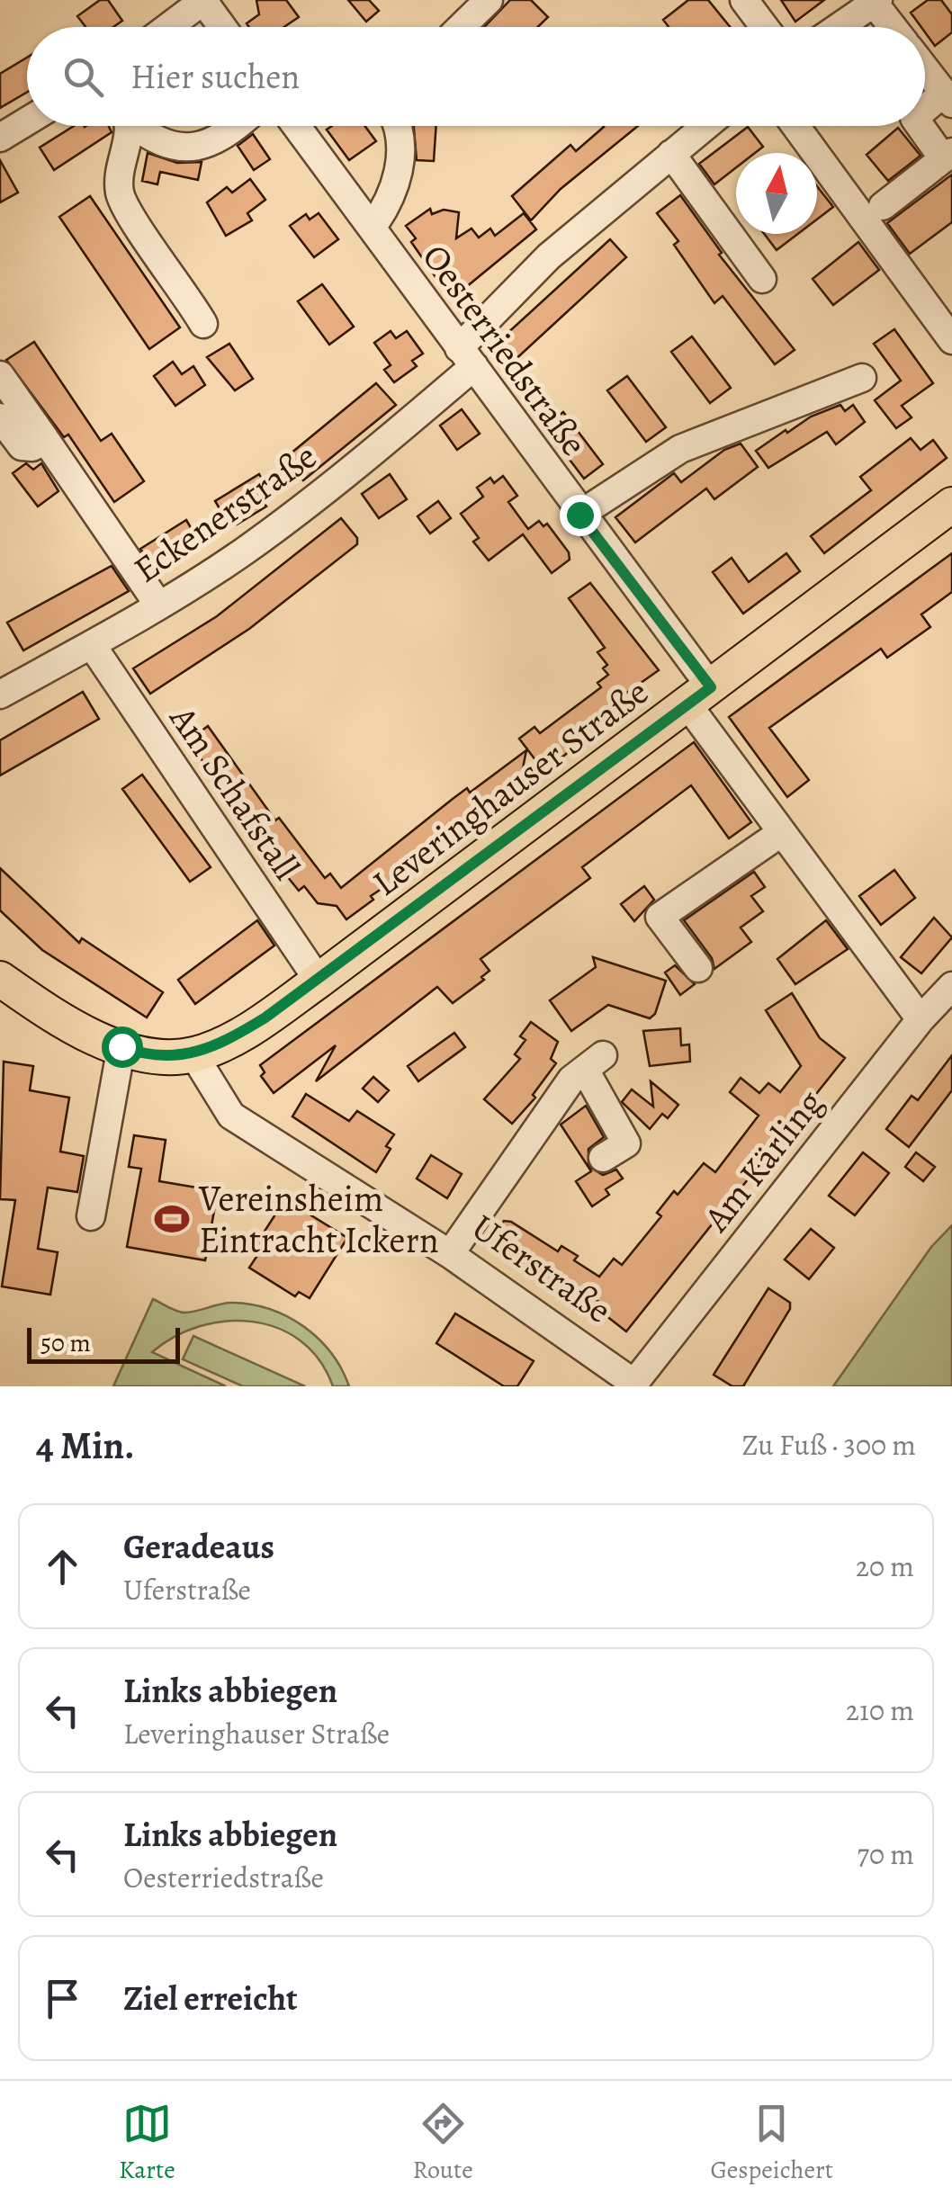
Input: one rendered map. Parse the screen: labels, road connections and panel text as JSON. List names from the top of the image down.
{
  "streets": {
    "main road": ["Leveringhauser Straße"],
    "street": [
      "Oesterriedstraße",
      "Eckenerstraße",
      "Am Schafstall",
      "Am Kärling",
      "Uferstraße"
    ]
  },
  "crossings": [
    ["Oesterriedstraße", "Eckenerstraße"],
    ["Oesterriedstraße", "Leveringhauser Straße"],
    ["Oesterriedstraße", "Am Kärling"],
    ["Eckenerstraße", "Am Schafstall"],
    ["Leveringhauser Straße", "Am Schafstall"],
    ["Leveringhauser Straße", "Uferstraße"],
    ["Am Kärling", "Uferstraße"]
  ],
  "places": {
    "sports": ["Vereinsheim Eintracht Ickern"]
  },
  "scale_bar": "50 m",
  "north": "top",
  "page": {
    "search": "Hier suchen",
    "scale": "50 m",
    "heading": ["4 Min.", "Zu Fuß · 300 m"],
    "list": [
      ["Geradeaus", "Uferstraße", "20 m"],
      ["Links abbiegen", "Leveringhauser Straße", "210 m"],
      ["Links abbiegen", "Oesterriedstraße", "70 m"],
      "Ziel erreicht"
    ],
    "nav": ["Karte", "Route", "Gespeichert"]
  }
}
